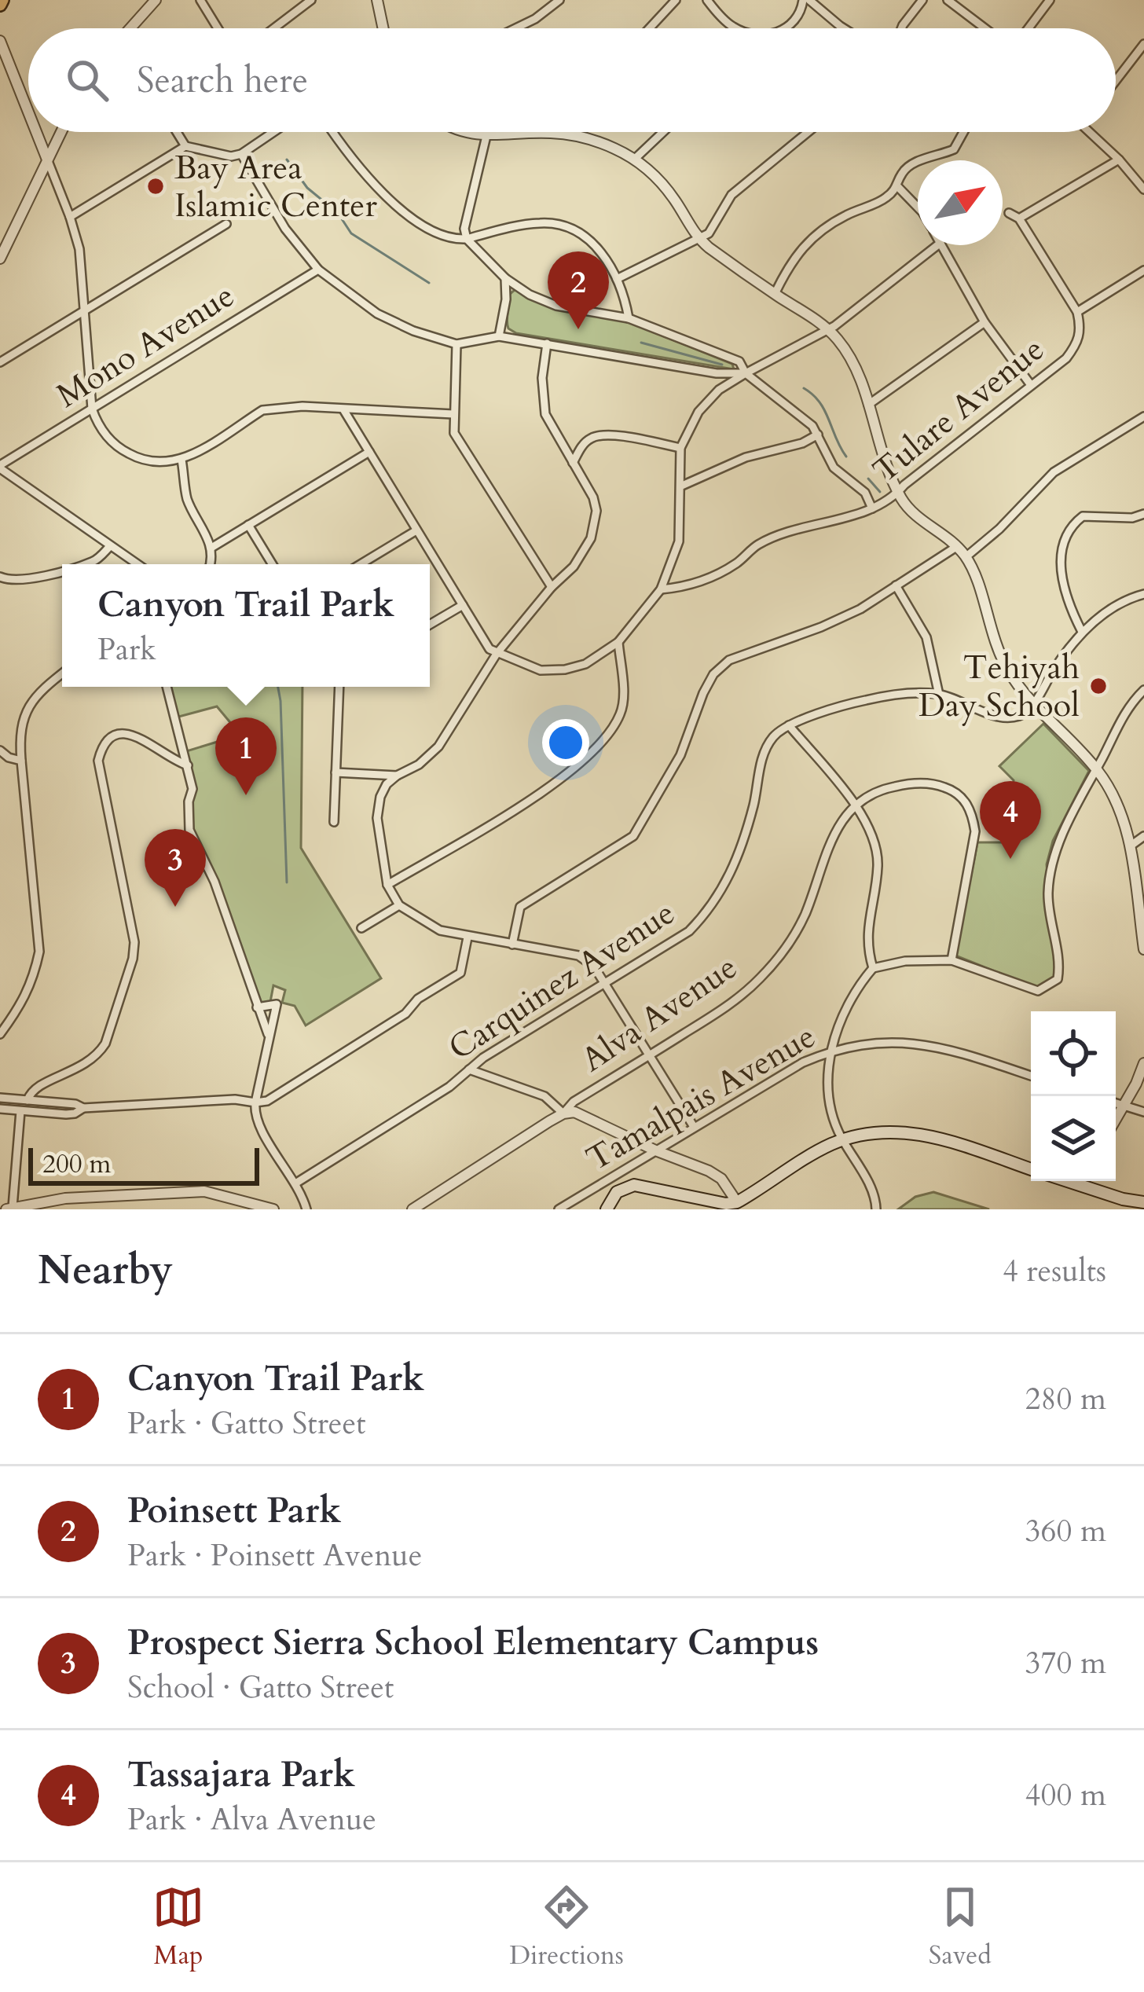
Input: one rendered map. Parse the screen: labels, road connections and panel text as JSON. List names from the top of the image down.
{
  "streets": {
    "street": [
      "Mono Avenue",
      "Tulare Avenue",
      "Carquinez Avenue",
      "Alva Avenue",
      "Tamalpais Avenue"
    ]
  },
  "places": ["Bay Area Islamic Center", "Tehiyah Day School"],
  "scale_bar": "200 m",
  "north": "top right",
  "page": {
    "search": "Search here",
    "pins": [
      "2",
      "1",
      "4",
      "3"
    ],
    "popup": ["Canyon Trail Park", "Park"],
    "scale": "200 m",
    "heading": ["Nearby", "4 results"],
    "list": [
      {
        "mark": "1",
        "name": "Canyon Trail Park",
        "note": "Park · Gatto Street",
        "value": "280 m"
      },
      {
        "mark": "2",
        "name": "Poinsett Park",
        "note": "Park · Poinsett Avenue",
        "value": "360 m"
      },
      {
        "mark": "3",
        "name": "Prospect Sierra School Elementary Campus",
        "note": "School · Gatto Street",
        "value": "370 m"
      },
      {
        "mark": "4",
        "name": "Tassajara Park",
        "note": "Park · Alva Avenue",
        "value": "400 m"
      }
    ],
    "nav": ["Map", "Directions", "Saved"]
  }
}
